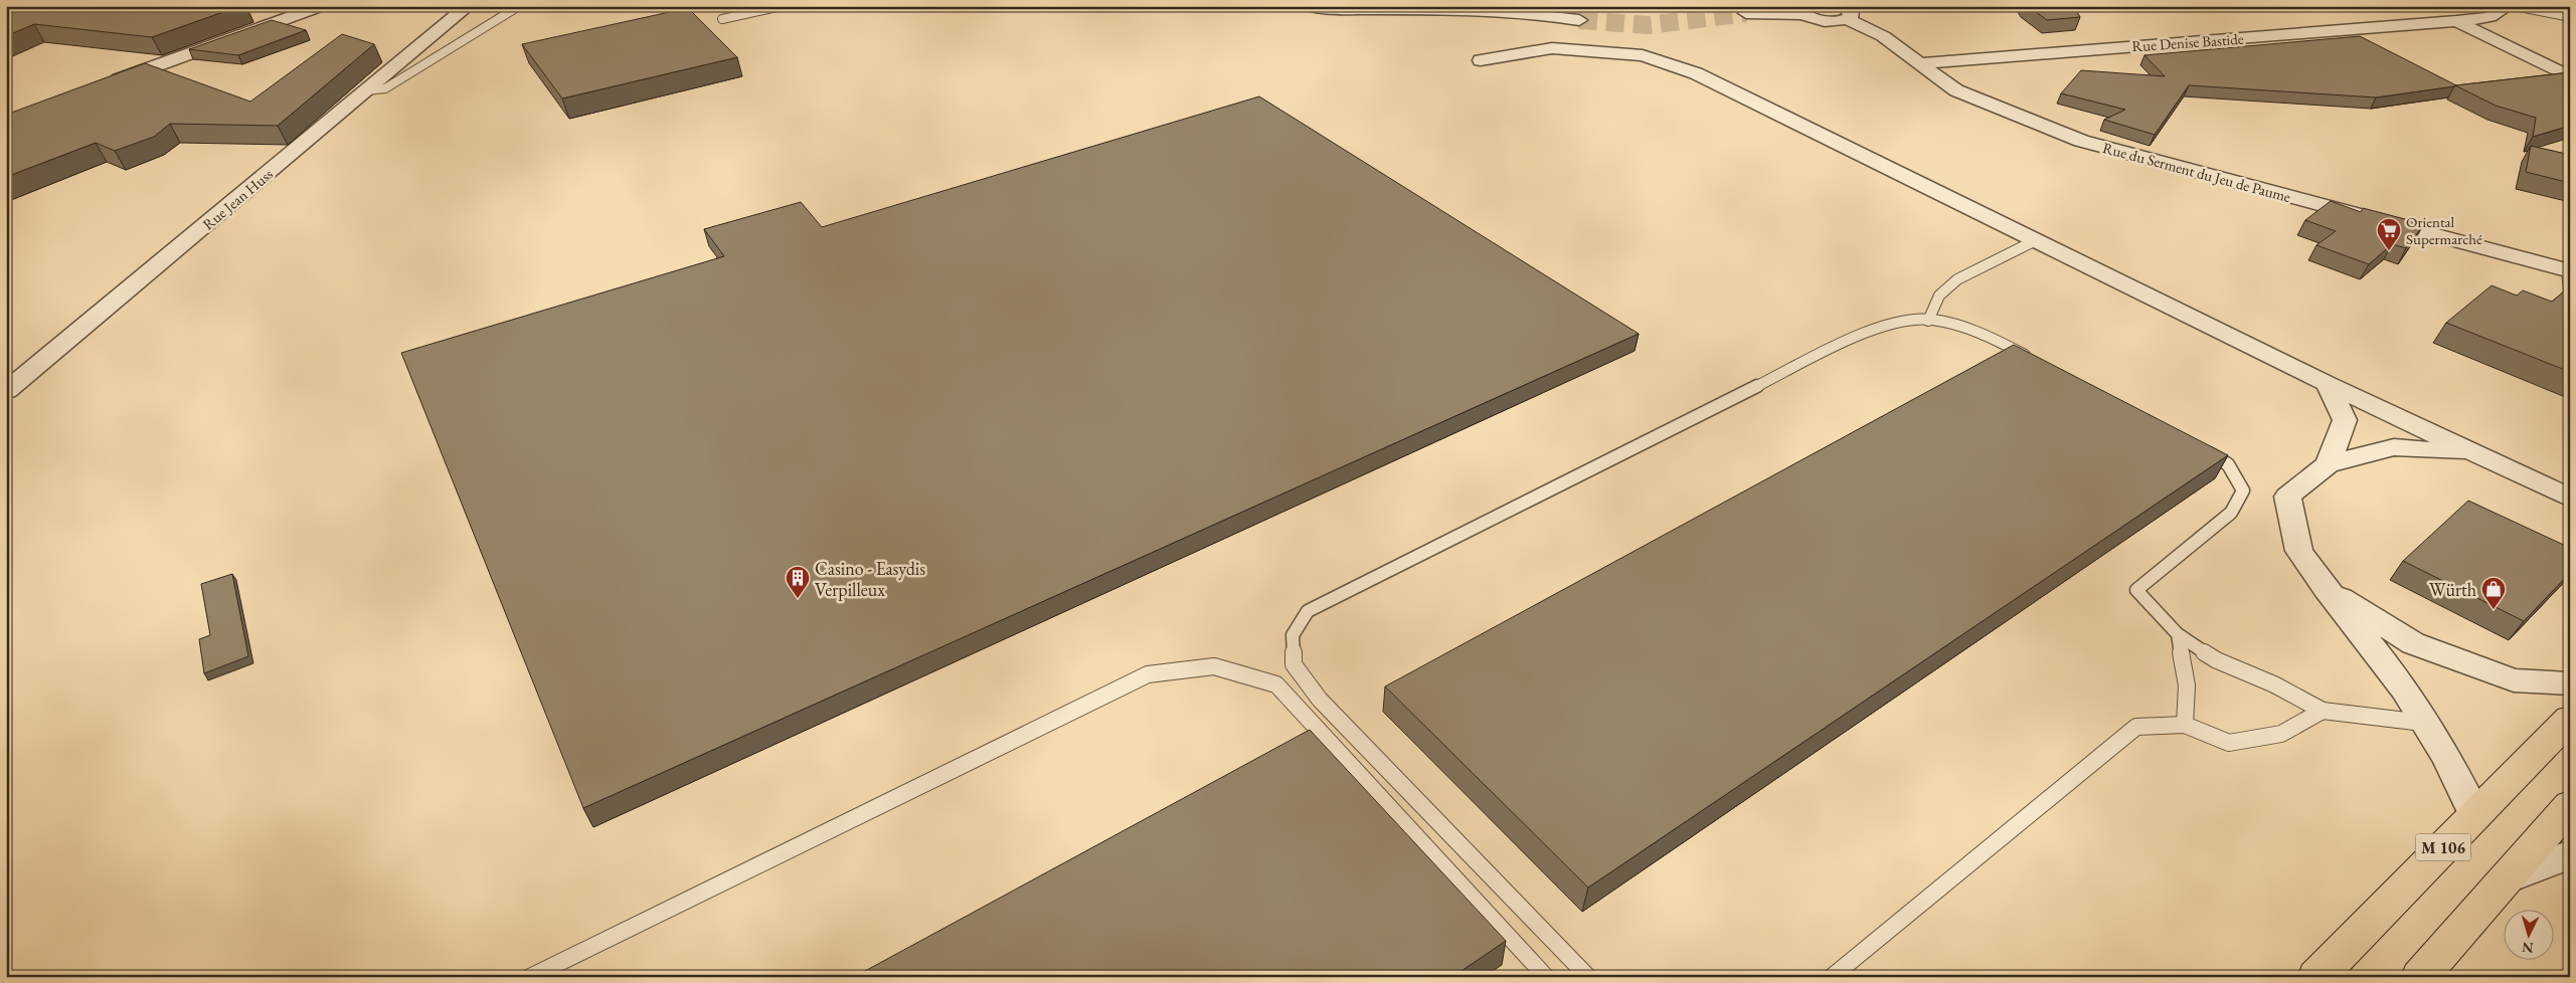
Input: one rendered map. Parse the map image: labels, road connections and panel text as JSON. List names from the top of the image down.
{
  "streets": {
    "main road": ["M 106"],
    "street": ["Rue Denise Bastide", "Rue du Serment du Jeu de Paume", "Rue Jean Huss"]
  },
  "crossings": [
    ["Rue Denise Bastide", "Rue du Serment du Jeu de Paume"]
  ],
  "places": {
    "supermarket": ["Oriental Supermarché"],
    "building": ["Casino - Easydis Verpilleux"],
    "shop": ["Würth"]
  },
  "north": "bottom"
}
